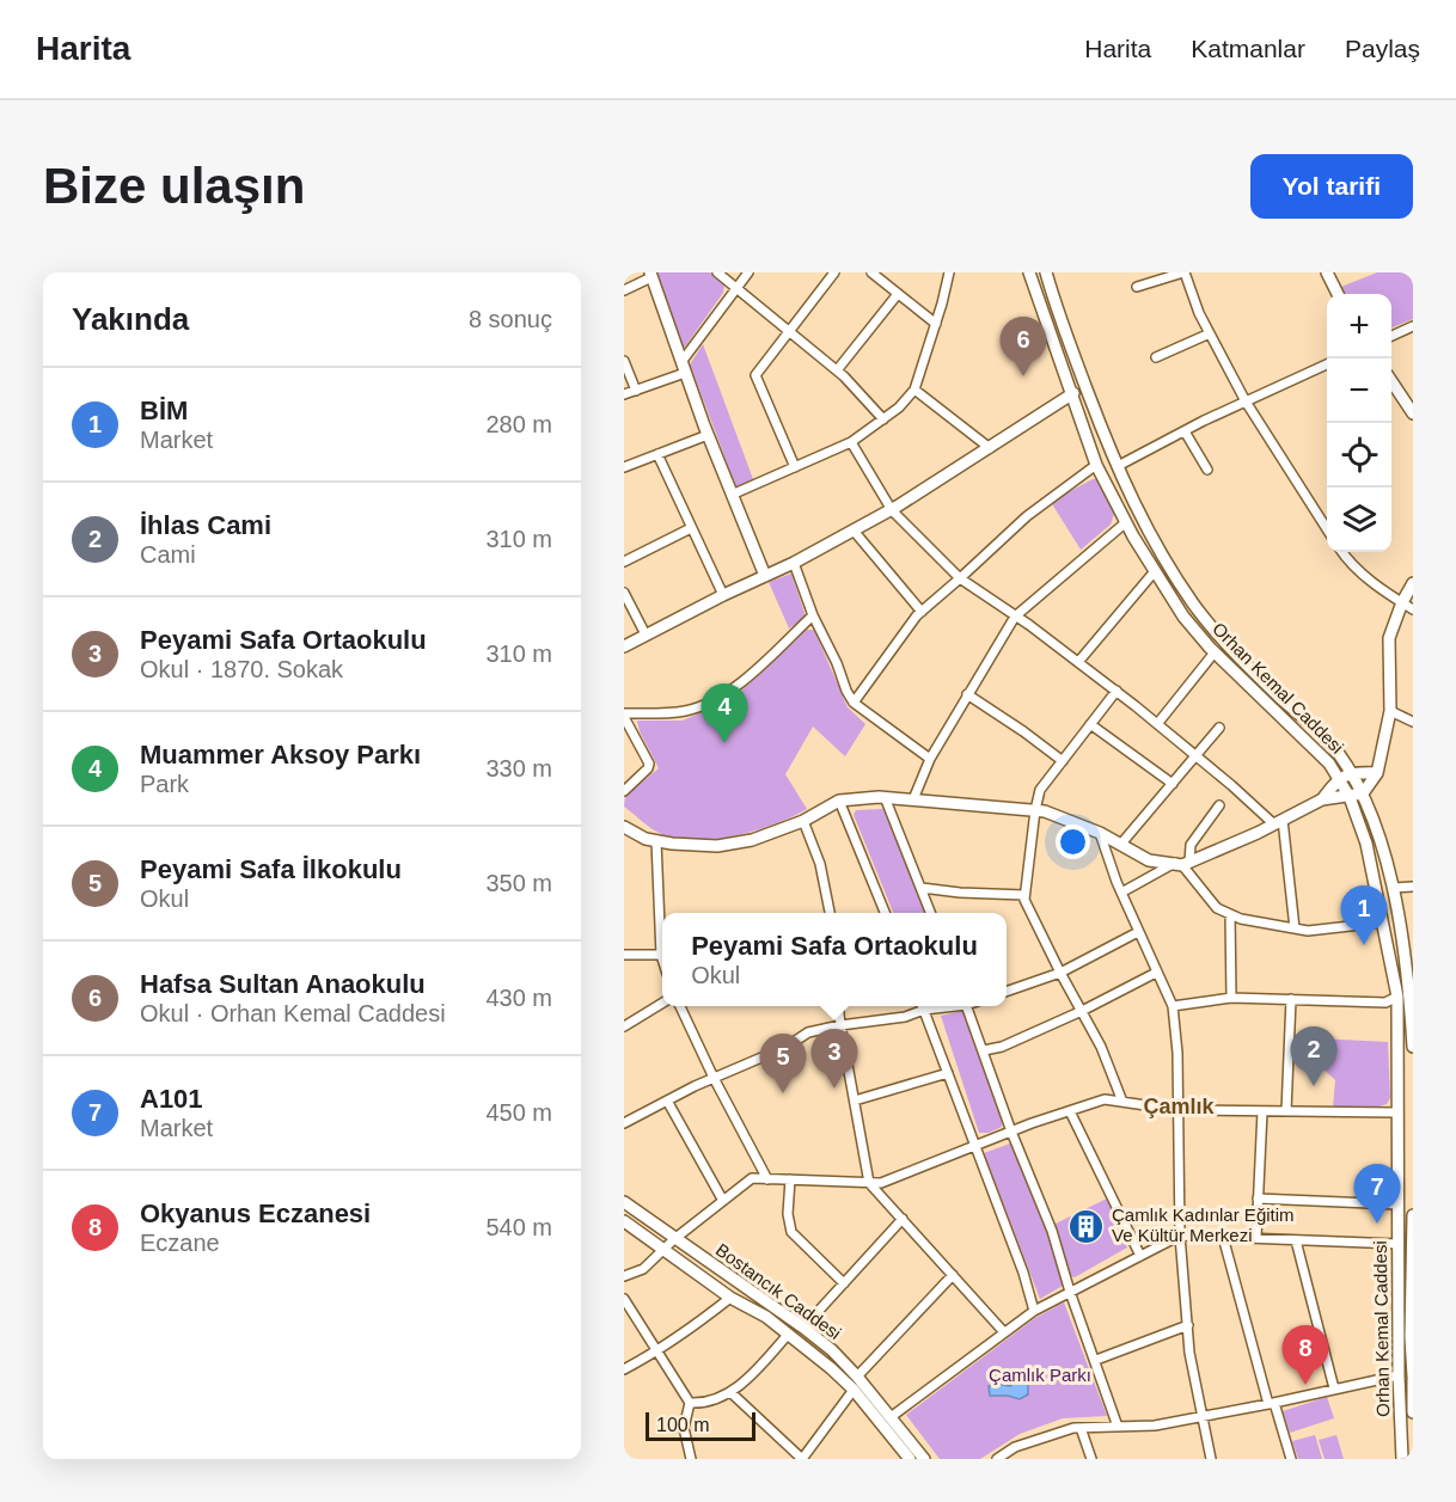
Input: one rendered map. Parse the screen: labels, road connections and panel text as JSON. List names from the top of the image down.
{
  "streets": {
    "main road": ["Orhan Kemal Caddesi", "Bostancık Caddesi"]
  },
  "districts": ["Çamlık"],
  "parks": ["Çamlık Parkı"],
  "places": {
    "building": ["Çamlık Kadınlar Eğitim Ve Kültür Merkezi"]
  },
  "scale_bar": "100 m",
  "page": {
    "header": "Harita",
    "nav": ["Harita", "Katmanlar", "Paylaş"],
    "buttons": "Yol tarifi",
    "title": "Bize ulaşın",
    "heading": ["Yakında", "8 sonuç"],
    "map_buttons": ["+", "−"],
    "pins": [
      "6",
      "4",
      "1",
      "2",
      "3",
      "5",
      "7",
      "8"
    ],
    "list": [
      {
        "mark": "1",
        "name": "BİM",
        "note": "Market",
        "value": "280 m"
      },
      {
        "mark": "2",
        "name": "İhlas Cami",
        "note": "Cami",
        "value": "310 m"
      },
      {
        "mark": "3",
        "name": "Peyami Safa Ortaokulu",
        "note": "Okul · 1870. Sokak",
        "value": "310 m"
      },
      {
        "mark": "4",
        "name": "Muammer Aksoy Parkı",
        "note": "Park",
        "value": "330 m"
      },
      {
        "mark": "5",
        "name": "Peyami Safa İlkokulu",
        "note": "Okul",
        "value": "350 m"
      },
      {
        "mark": "6",
        "name": "Hafsa Sultan Anaokulu",
        "note": "Okul · Orhan Kemal Caddesi",
        "value": "430 m"
      },
      {
        "mark": "7",
        "name": "A101",
        "note": "Market",
        "value": "450 m"
      },
      {
        "mark": "8",
        "name": "Okyanus Eczanesi",
        "note": "Eczane",
        "value": "540 m"
      }
    ],
    "popup": ["Peyami Safa Ortaokulu", "Okul"],
    "scale": "100 m"
  }
}
